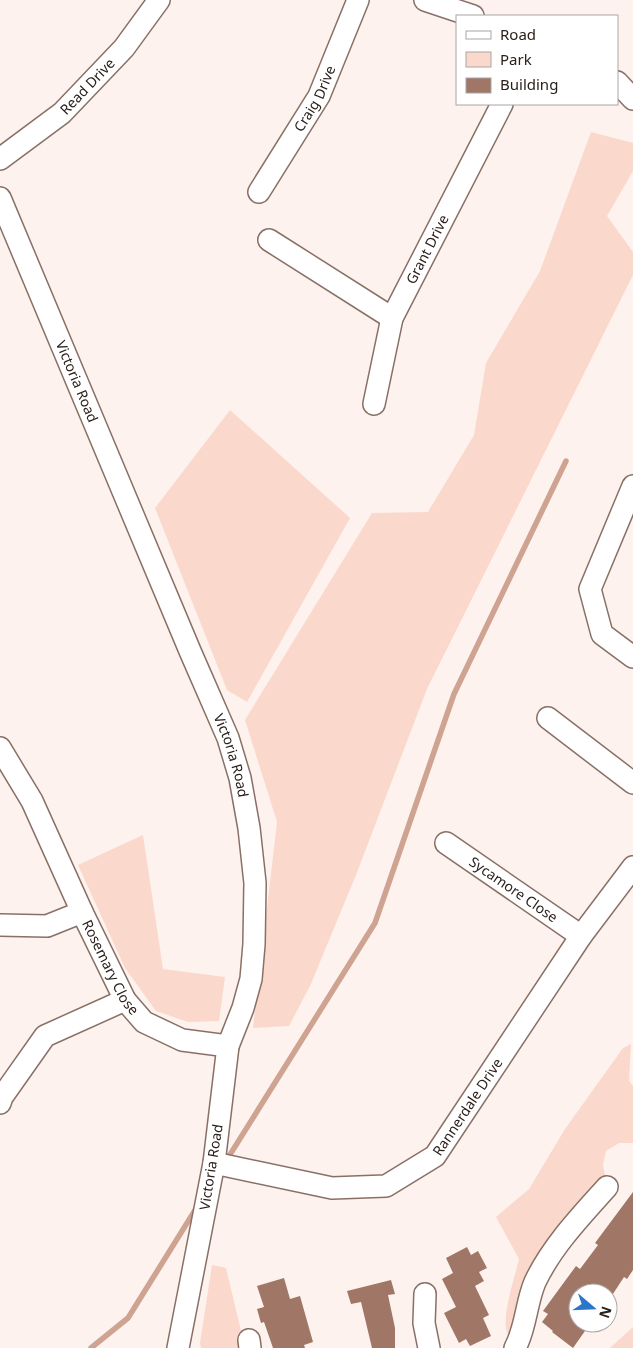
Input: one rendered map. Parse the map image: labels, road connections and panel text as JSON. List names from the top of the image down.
{
  "streets": {
    "street": [
      "Read Drive",
      "Craig Drive",
      "Grant Drive",
      "Victoria Road",
      "Sycamore Close",
      "Rosemary Close",
      "Rannerdale Drive"
    ]
  },
  "crossings": [
    ["Victoria Road", "Rosemary Close"],
    ["Victoria Road", "Rannerdale Drive"],
    ["Sycamore Close", "Rannerdale Drive"]
  ],
  "legend": ["Road", "Park", "Building"],
  "north": "right"
}
